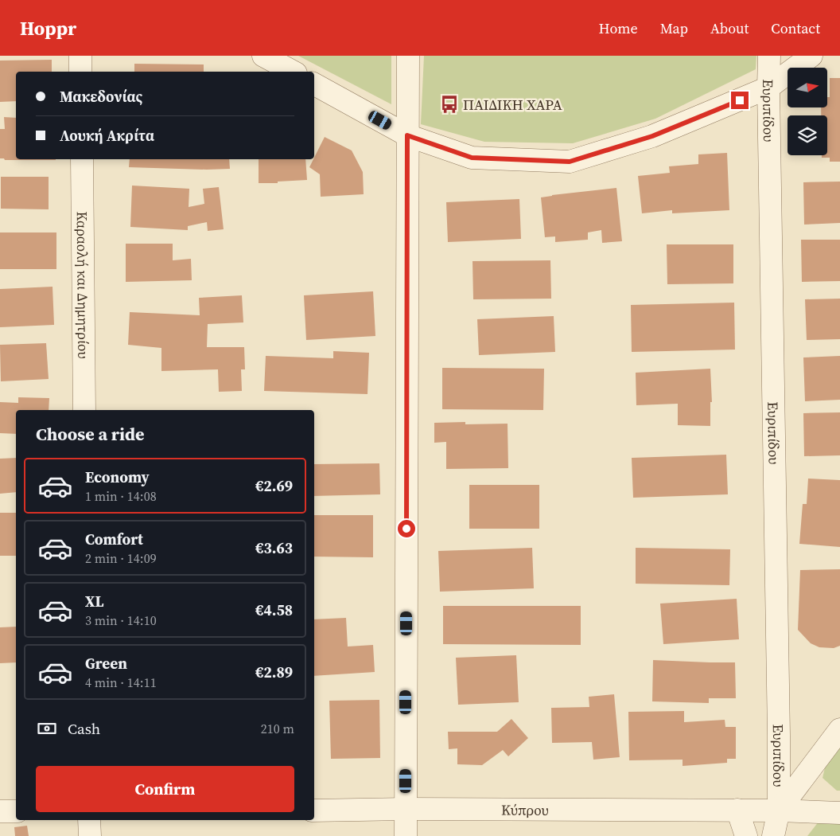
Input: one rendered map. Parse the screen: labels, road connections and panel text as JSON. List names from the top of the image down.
{
  "streets": {
    "street": ["Ευριπίδου", "Καραολή και Δημητρίου", "Κύπρου"]
  },
  "crossings": [
    ["Ευριπίδου", "Κύπρου"]
  ],
  "places": {
    "bus stop": ["ΠΑΙΔΙΚΗ ΧΑΡΑ"]
  },
  "north": "right",
  "page": {
    "header": "Hoppr",
    "nav": [
      "Home",
      "Map",
      "About",
      "Contact"
    ],
    "banner": ["Μακεδονίας", "Λουκή Ακρίτα"],
    "heading": "Choose a ride",
    "list": [
      {
        "name": "Economy",
        "note": "1 min · 14:08",
        "value": "€2.69"
      },
      {
        "name": "Comfort",
        "note": "2 min · 14:09",
        "value": "€3.63"
      },
      {
        "name": "XL",
        "note": "3 min · 14:10",
        "value": "€4.58"
      },
      {
        "name": "Green",
        "note": "4 min · 14:11",
        "value": "€2.89"
      }
    ],
    "pay": ["Cash", "210 m"],
    "buttons": "Confirm"
  }
}
